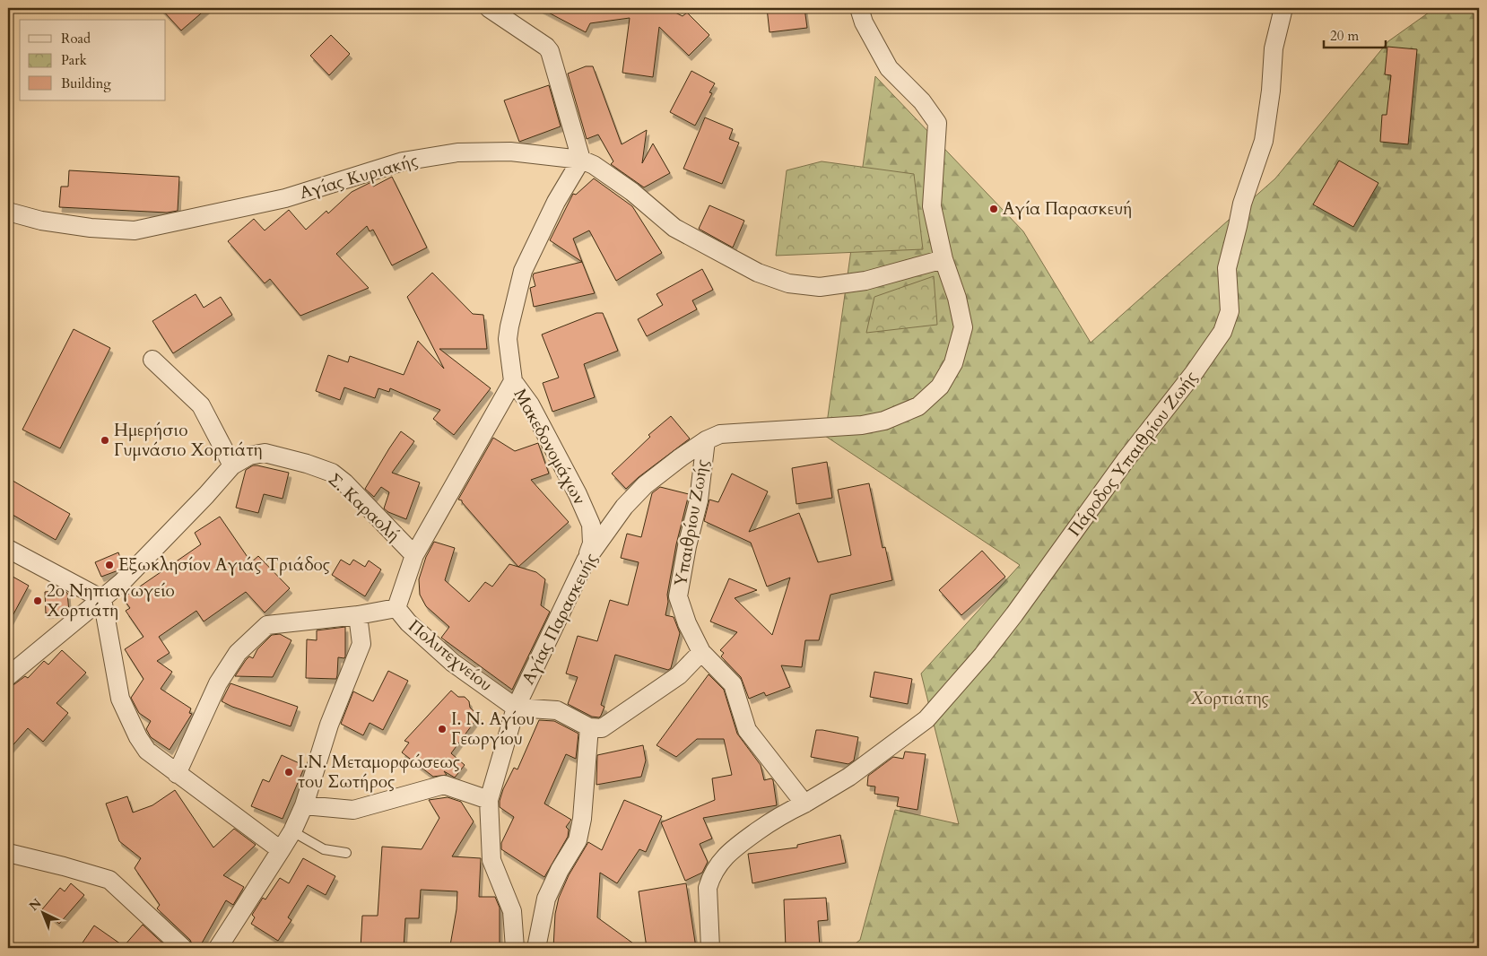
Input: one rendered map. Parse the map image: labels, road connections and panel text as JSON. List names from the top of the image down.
{
  "streets": {
    "street": [
      "Αγίας Κυριακής",
      "Μακεδονομάχων",
      "Πάροδος Υπαιθρίου Ζωής",
      "Σ. Καραολή",
      "Υπαιθρίου Ζωής",
      "Αγίας Παρασκευής",
      "Πολυτεχνείου"
    ]
  },
  "crossings": [
    ["Αγίας Κυριακής", "Μακεδονομάχων"],
    ["Αγίας Κυριακής", "Αγίας Παρασκευής"],
    ["Μακεδονομάχων", "Αγίας Παρασκευής"],
    ["Πάροδος Υπαιθρίου Ζωής", "Υπαιθρίου Ζωής"],
    ["Υπαιθρίου Ζωής", "Αγίας Παρασκευής"],
    ["Αγίας Παρασκευής", "Πολυτεχνείου"]
  ],
  "parks": ["Χορτιάτης"],
  "places": [
    "Αγία Παρασκευή",
    "Ημερήσιο Γυμνάσιο Χορτιάτη",
    "Εξωκλησίον Αγιάς Τριάδος",
    "2ο Νηπιαγωγείο Χορτιάτη",
    "Ι. Ν. Αγίου Γεωργίου",
    "I.N. Μεταμορφώσεως του Σωτήρος"
  ],
  "legend": ["Road", "Park", "Building"],
  "scale_bar": "20 m",
  "north": "top left"
}
